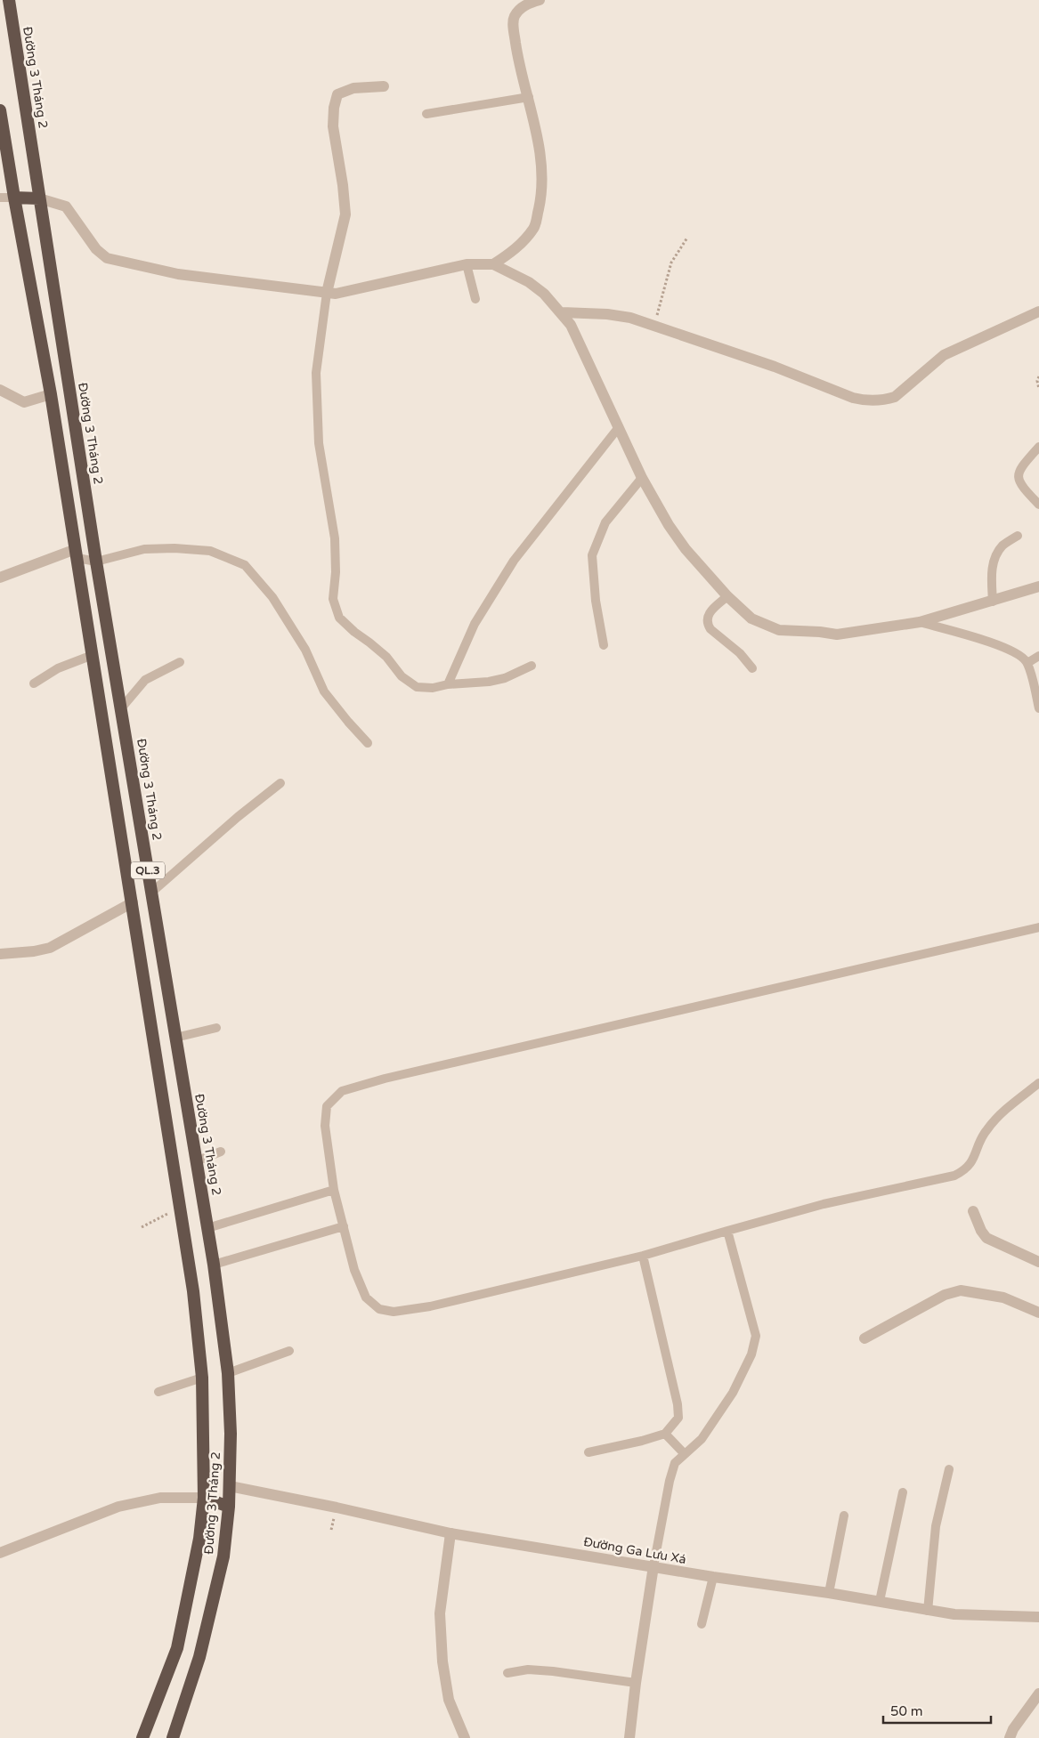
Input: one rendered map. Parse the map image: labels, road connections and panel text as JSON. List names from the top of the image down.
{
  "streets": {
    "highway": ["Đường 3 Tháng 2", "QL.3"],
    "street": ["Đường Ga Lưu Xá"]
  },
  "crossings": [
    ["Đường 3 Tháng 2", "Đường Ga Lưu Xá"]
  ],
  "scale_bar": "50 m"
}
